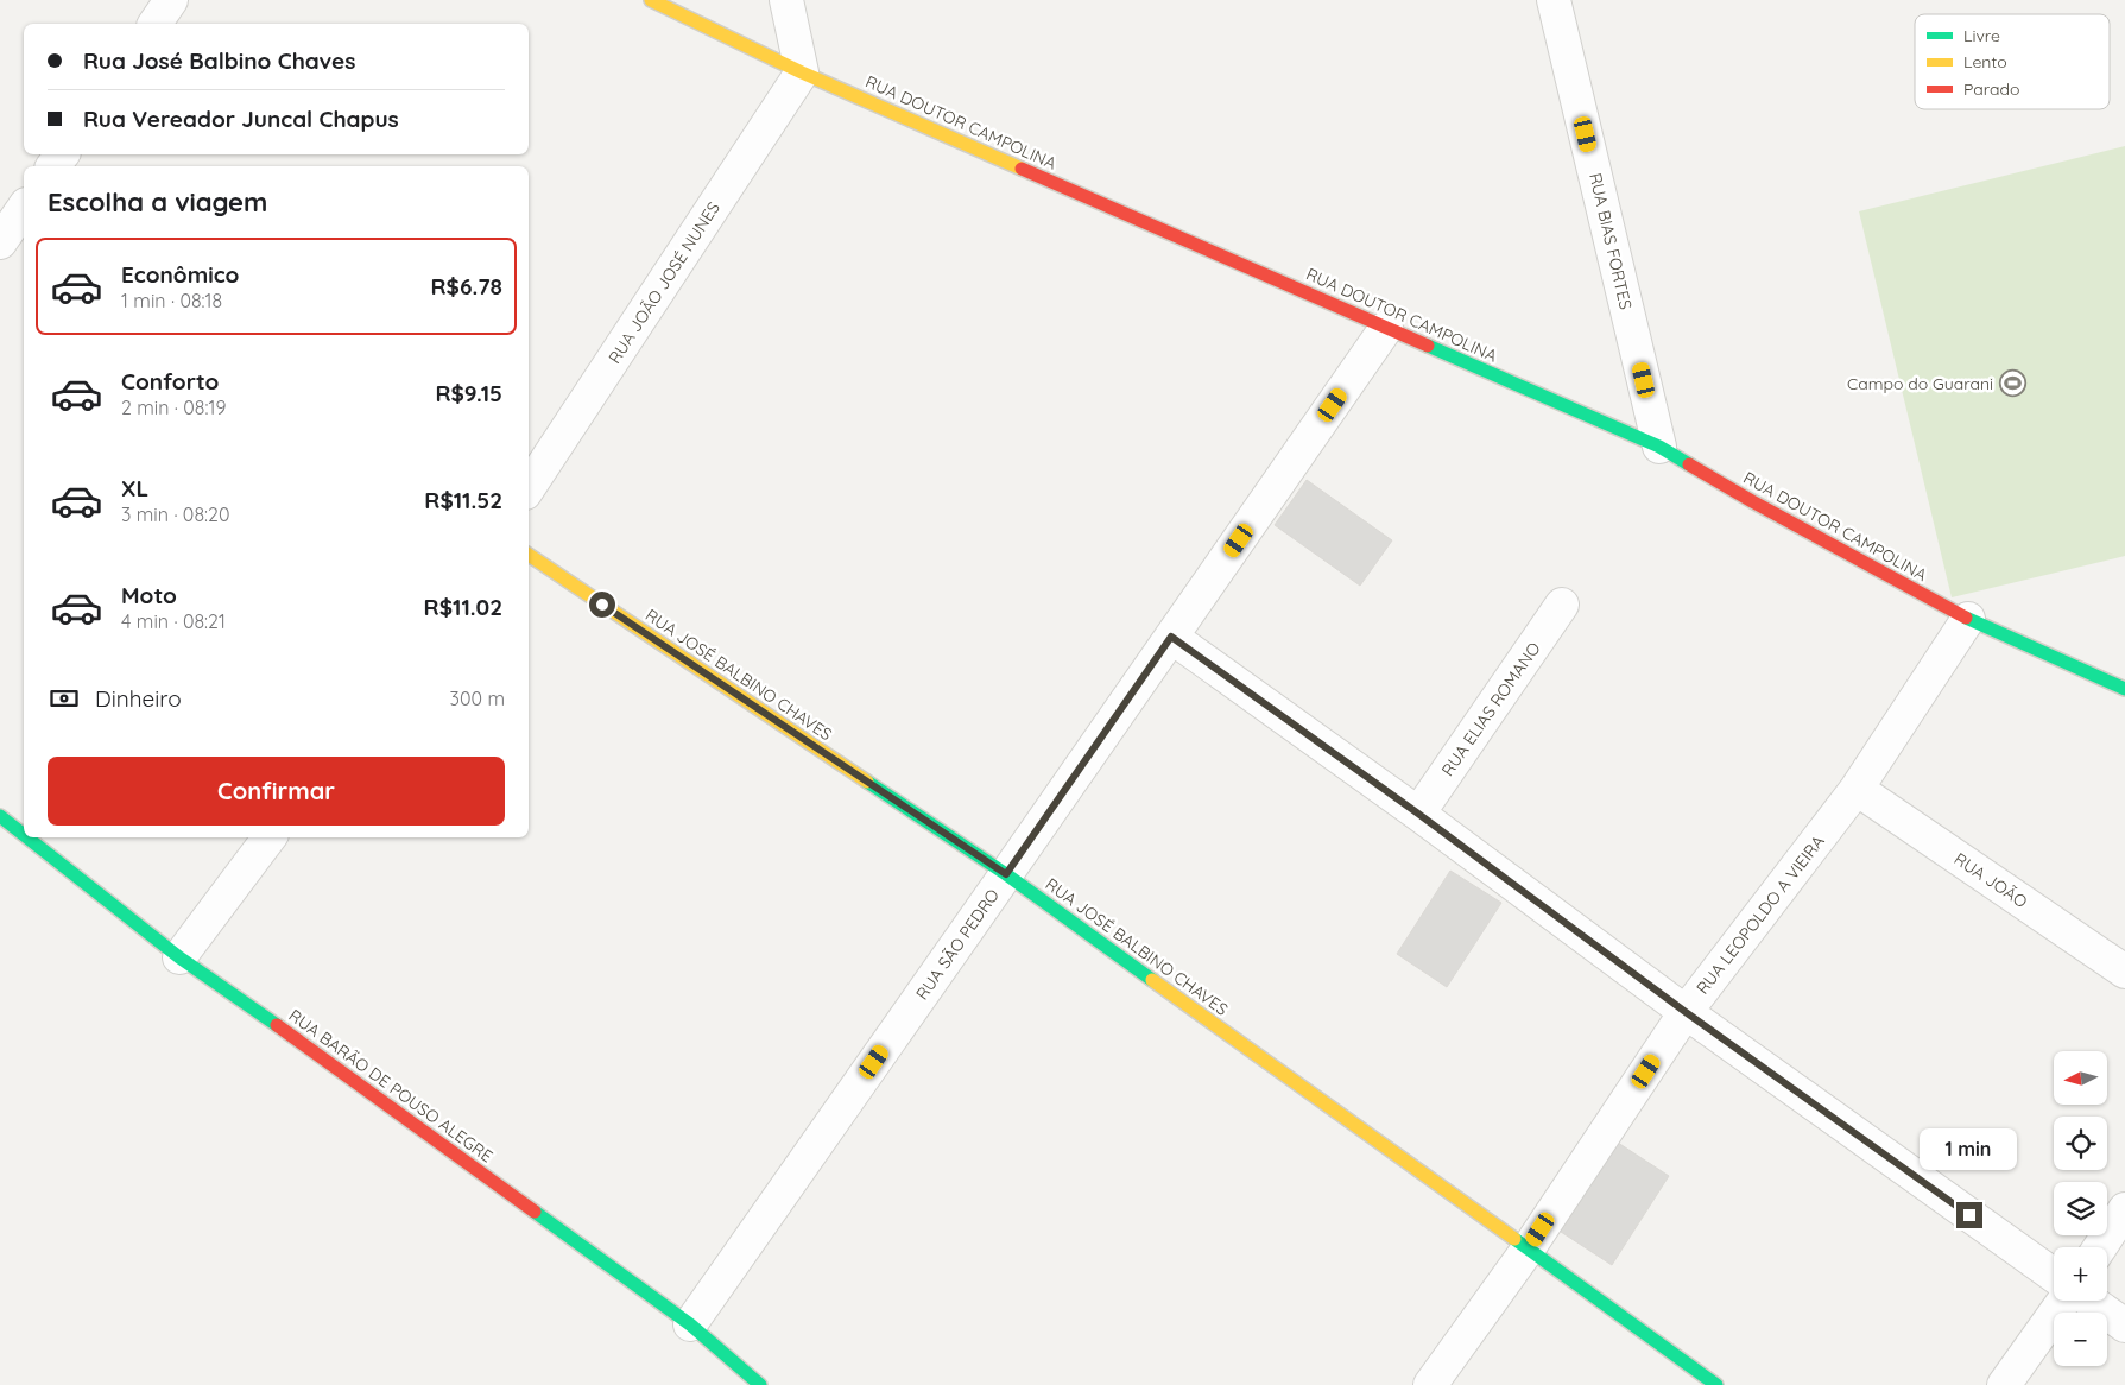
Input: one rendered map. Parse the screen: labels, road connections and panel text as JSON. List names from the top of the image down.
{
  "streets": {
    "street": [
      "RUA DOUTOR CAMPOLINA",
      "RUA BIAS FORTES",
      "RUA JOÃO JOSÉ NUNES",
      "RUA JOSÉ BALBINO CHAVES",
      "RUA ELIAS ROMANO",
      "RUA JOÃO",
      "RUA LEOPOLDO A VIEIRA",
      "RUA SÃO PEDRO",
      "RUA BARÃO DE POUSO ALEGRE"
    ]
  },
  "crossings": [
    ["RUA DOUTOR CAMPOLINA", "RUA BIAS FORTES"],
    ["RUA DOUTOR CAMPOLINA", "RUA JOÃO JOSÉ NUNES"],
    ["RUA DOUTOR CAMPOLINA", "RUA LEOPOLDO A VIEIRA"],
    ["RUA DOUTOR CAMPOLINA", "RUA SÃO PEDRO"],
    ["RUA JOSÉ BALBINO CHAVES", "RUA LEOPOLDO A VIEIRA"],
    ["RUA JOSÉ BALBINO CHAVES", "RUA SÃO PEDRO"],
    ["RUA JOÃO", "RUA LEOPOLDO A VIEIRA"],
    ["RUA SÃO PEDRO", "RUA BARÃO DE POUSO ALEGRE"]
  ],
  "places": {
    "sports": ["Campo do Guarani"]
  },
  "legend": ["Livre", "Lento", "Parado"],
  "north": "left",
  "page": {
    "banner": ["Rua José Balbino Chaves", "Rua Vereador Juncal Chapus"],
    "heading": "Escolha a viagem",
    "list": [
      {
        "name": "Econômico",
        "note": "1 min · 08:18",
        "value": "R$6.78"
      },
      {
        "name": "Conforto",
        "note": "2 min · 08:19",
        "value": "R$9.15"
      },
      {
        "name": "XL",
        "note": "3 min · 08:20",
        "value": "R$11.52"
      },
      {
        "name": "Moto",
        "note": "4 min · 08:21",
        "value": "R$11.02"
      }
    ],
    "pay": ["Dinheiro", "300 m"],
    "buttons": "Confirmar",
    "map_buttons": ["+", "−"],
    "bubble": "1 min"
  }
}
